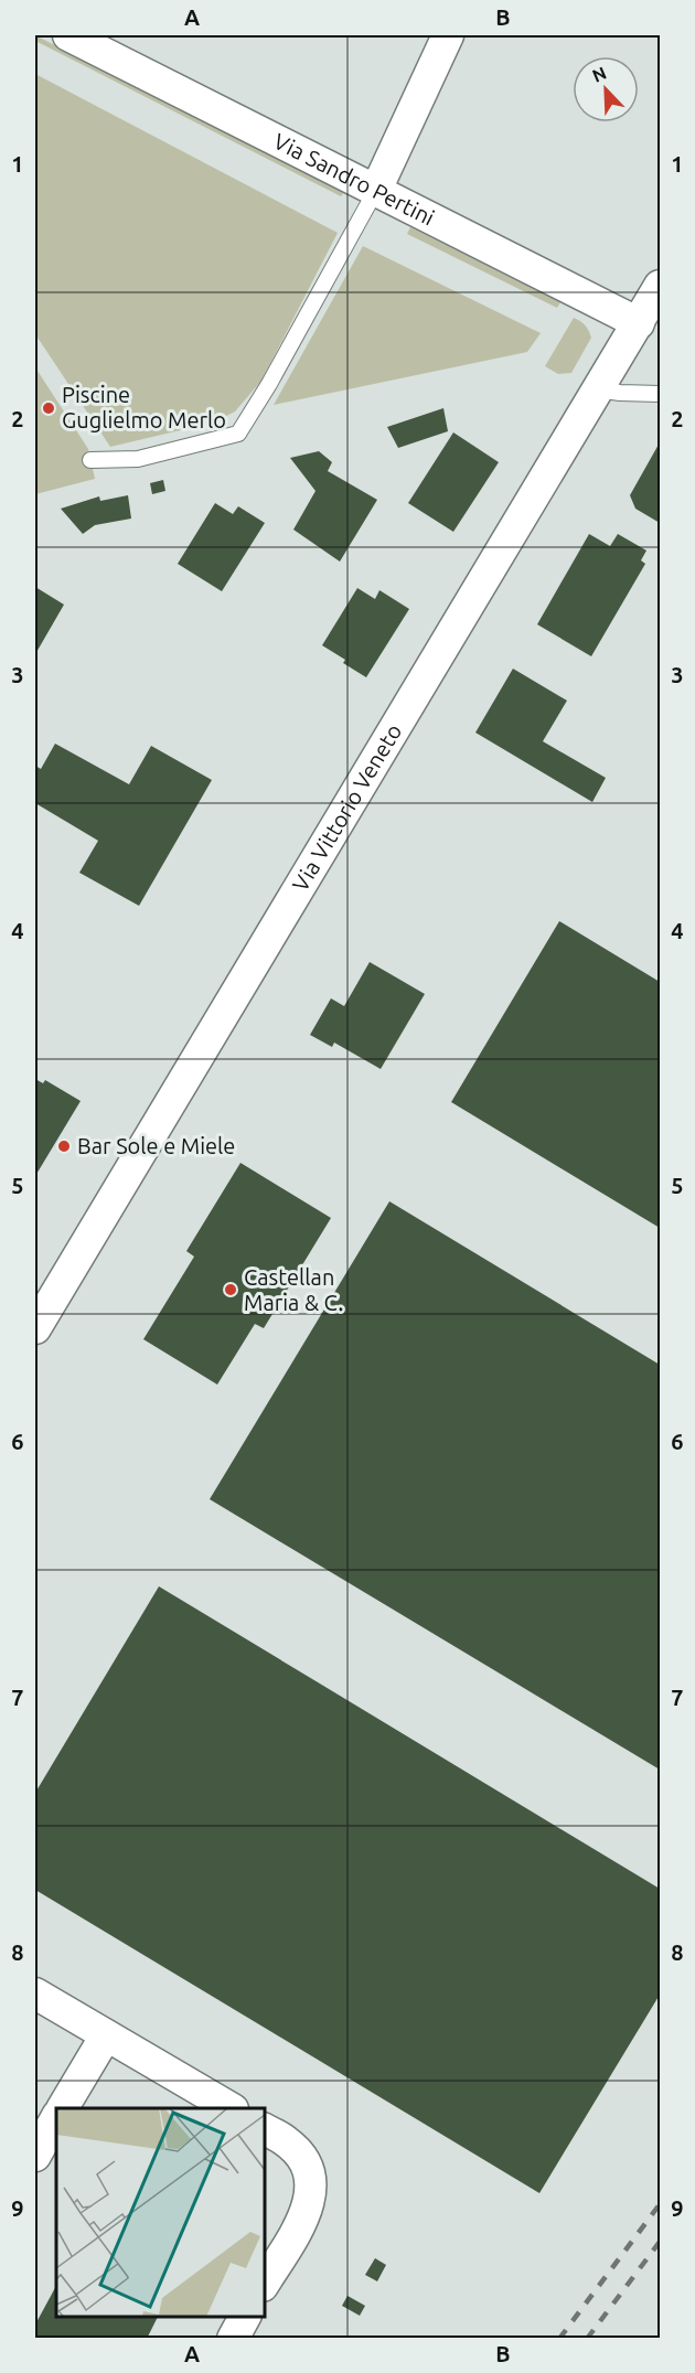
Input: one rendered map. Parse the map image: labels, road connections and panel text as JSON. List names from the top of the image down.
{
  "streets": {
    "street": ["Via Sandro Pertini", "Via Vittorio Veneto"]
  },
  "crossings": [
    ["Via Sandro Pertini", "Via Vittorio Veneto"]
  ],
  "places": ["Piscine Guglielmo Merlo", "Bar Sole e Miele", "Castellan Maria & C."],
  "north": "top left",
  "grid": {
    "columns": ["A", "B"],
    "rows": [
      "1",
      "2",
      "3",
      "4",
      "5",
      "6",
      "7",
      "8",
      "9"
    ]
  }
}
